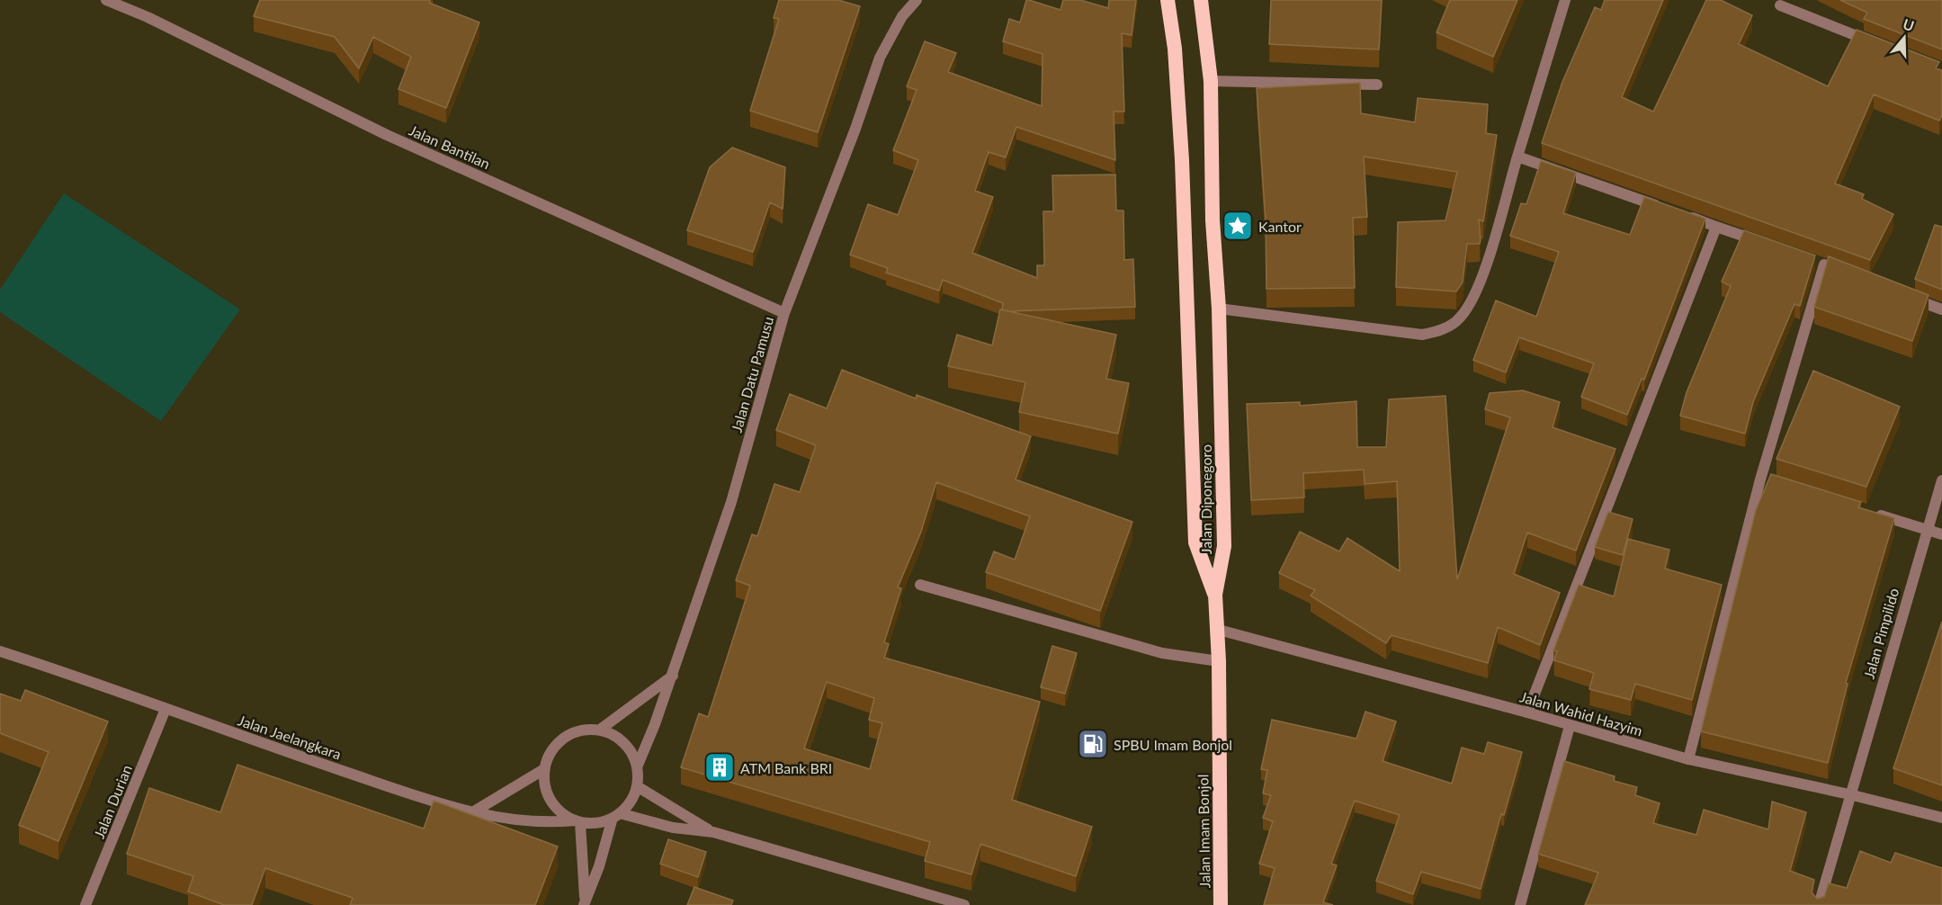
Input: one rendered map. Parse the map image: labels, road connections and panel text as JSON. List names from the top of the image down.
{
  "streets": {
    "highway": ["Jalan Diponegoro", "Jalan Imam Bonjol"],
    "street": [
      "Jalan Bantilan",
      "Jalan Datu Pamusu",
      "Jalan Pimpilido",
      "Jalan Wahid Hazyim",
      "Jalan Jaelangkara",
      "Jalan Durian"
    ]
  },
  "crossings": [
    ["Jalan Bantilan", "Jalan Datu Pamusu"],
    ["Jalan Datu Pamusu", "Jalan Jaelangkara"],
    ["Jalan Diponegoro", "Jalan Imam Bonjol"],
    ["Jalan Pimpilido", "Jalan Wahid Hazyim"],
    ["Jalan Wahid Hazyim", "Jalan Imam Bonjol"],
    ["Jalan Jaelangkara", "Jalan Durian"]
  ],
  "places": {
    "place": ["Kantor"],
    "fuel station": ["SPBU Imam Bonjol"],
    "building": ["ATM Bank BRI"]
  },
  "north": "top"
}
